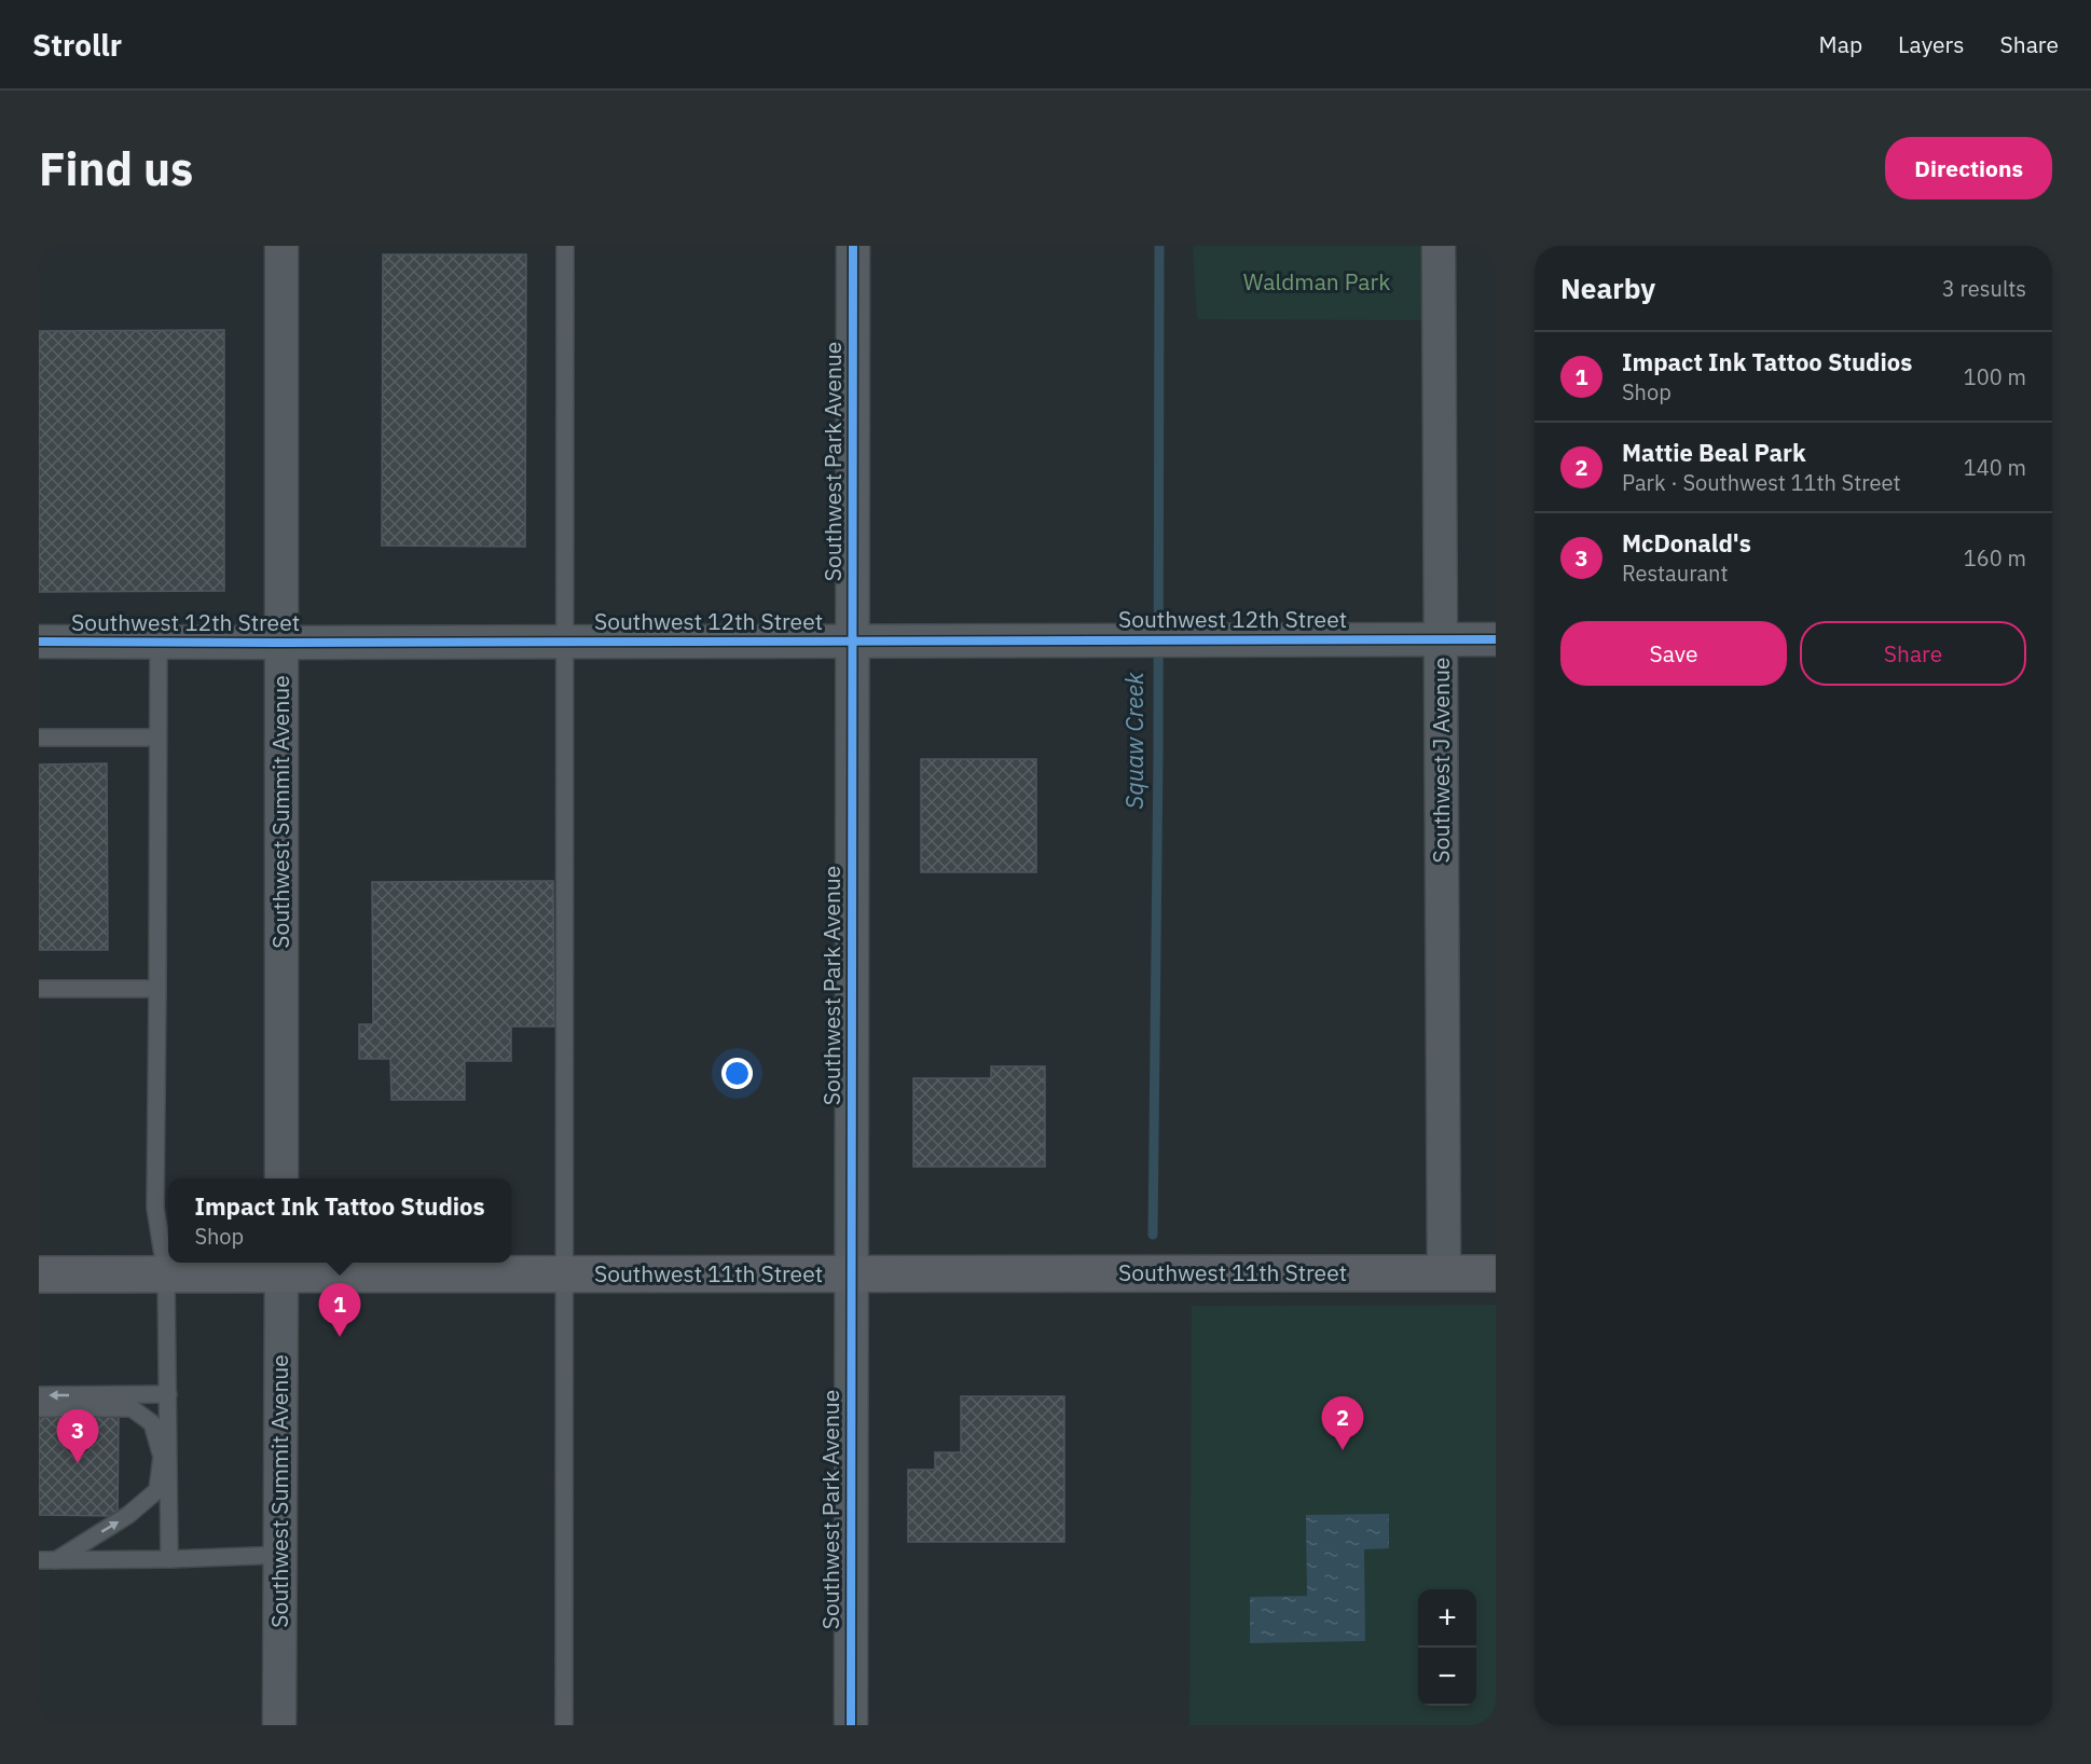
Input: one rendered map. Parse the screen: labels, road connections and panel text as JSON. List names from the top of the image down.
{
  "streets": {
    "main road": ["Southwest 11th Street"],
    "street": [
      "Southwest Park Avenue",
      "Southwest 12th Street",
      "Southwest J Avenue",
      "Southwest Summit Avenue"
    ]
  },
  "crossings": [
    ["Southwest Park Avenue", "Southwest 12th Street"],
    ["Southwest Park Avenue", "Southwest 11th Street"],
    ["Southwest 12th Street", "Southwest J Avenue"],
    ["Southwest 12th Street", "Southwest Summit Avenue"],
    ["Southwest J Avenue", "Southwest 11th Street"],
    ["Southwest Summit Avenue", "Southwest 11th Street"]
  ],
  "water": ["Squaw Creek"],
  "parks": ["Waldman Park"],
  "page": {
    "header": "Strollr",
    "nav": ["Map", "Layers", "Share"],
    "buttons": [
      "Directions",
      ["Save", "Share"]
    ],
    "title": "Find us",
    "heading": ["Nearby", "3 results"],
    "list": [
      {
        "mark": "1",
        "name": "Impact Ink Tattoo Studios",
        "note": "Shop",
        "value": "100 m"
      },
      {
        "mark": "2",
        "name": "Mattie Beal Park",
        "note": "Park · Southwest 11th Street",
        "value": "140 m"
      },
      {
        "mark": "3",
        "name": "McDonald's",
        "note": "Restaurant",
        "value": "160 m"
      }
    ],
    "popup": ["Impact Ink Tattoo Studios", "Shop"],
    "pins": ["1", "2", "3"],
    "map_buttons": ["+", "−"]
  }
}
